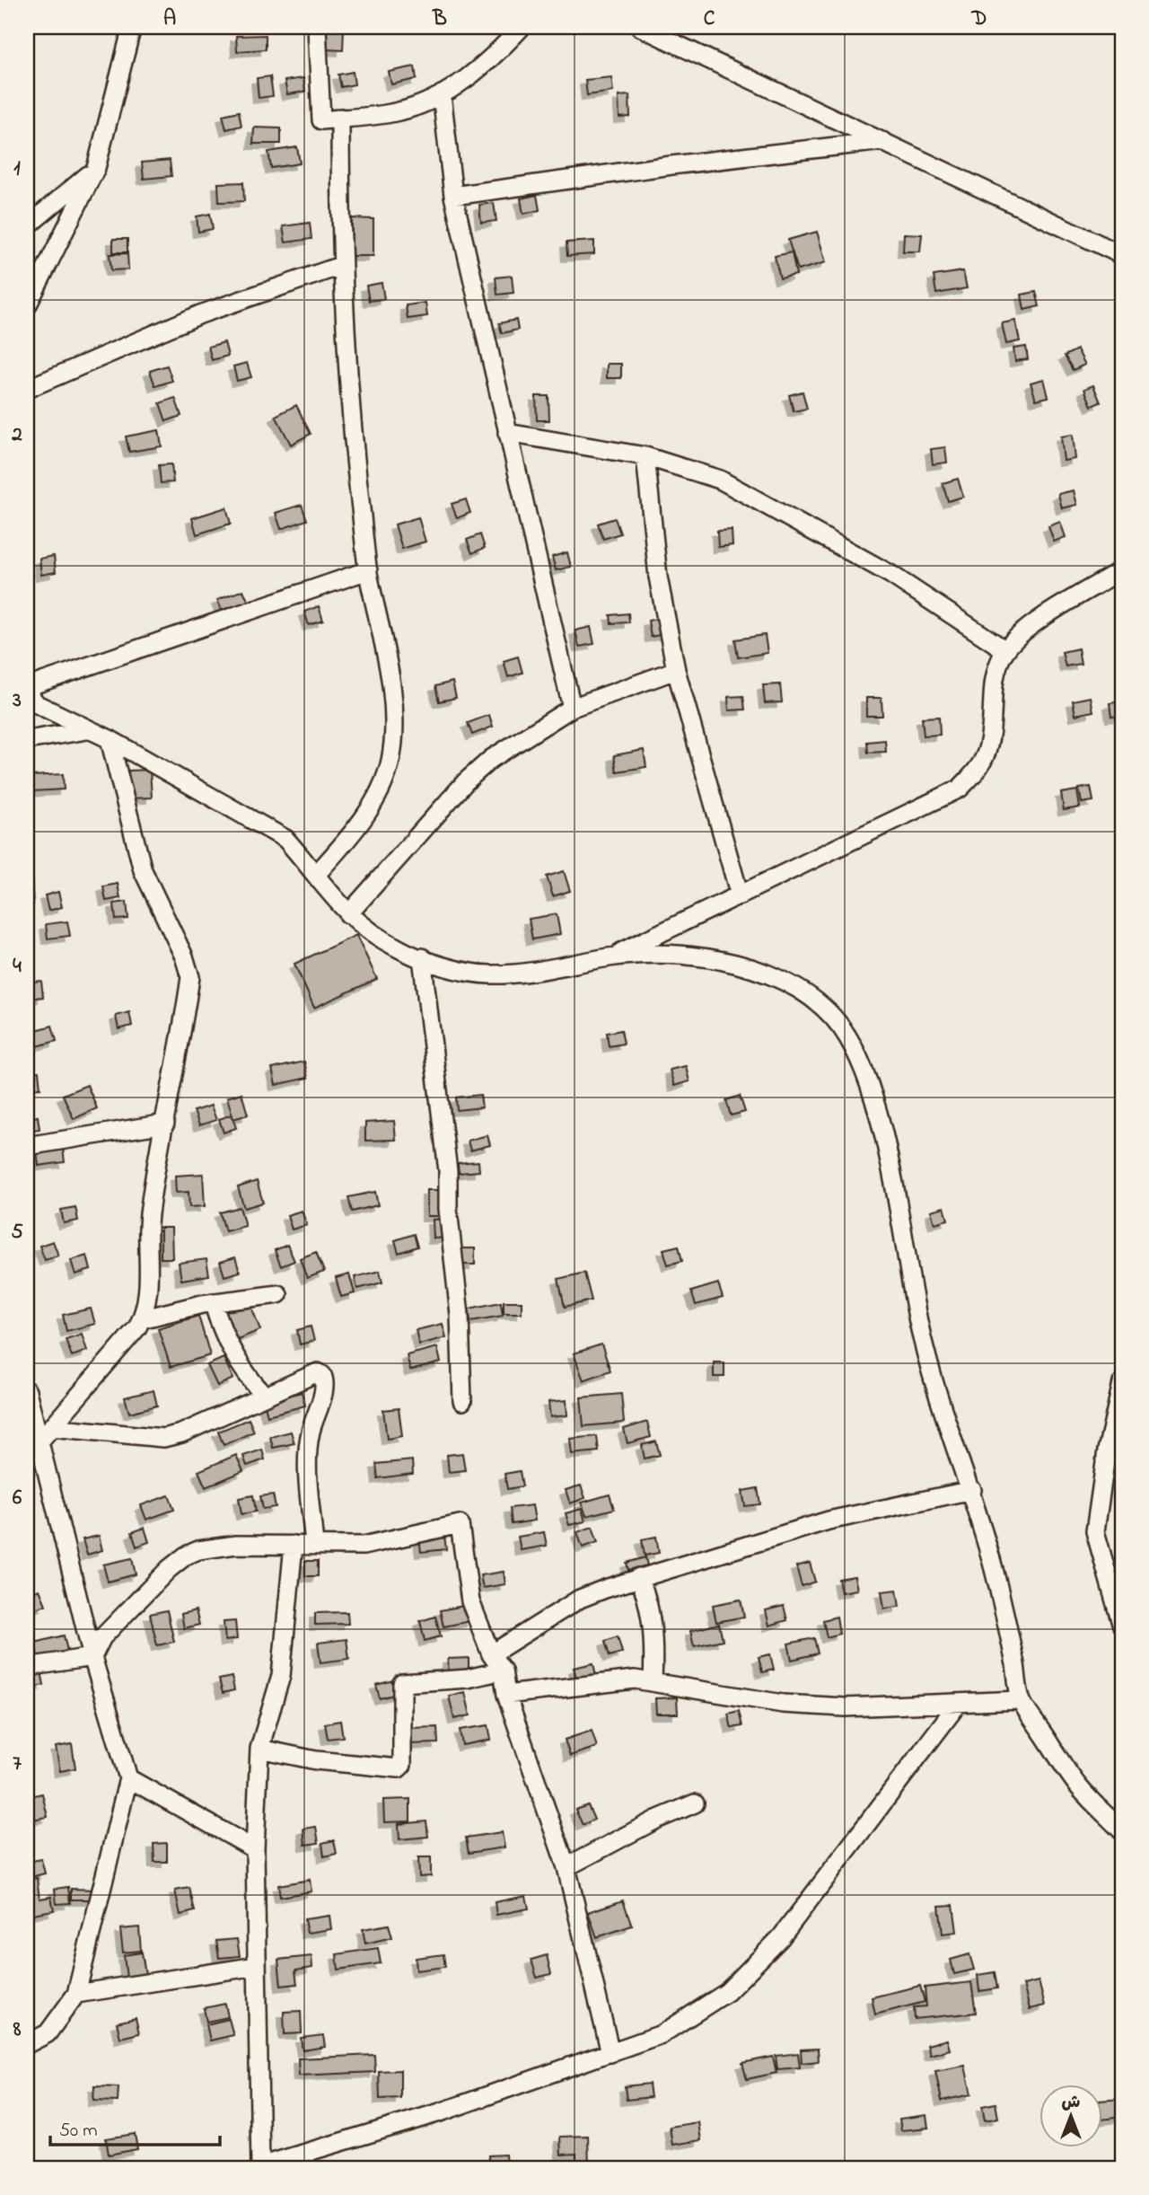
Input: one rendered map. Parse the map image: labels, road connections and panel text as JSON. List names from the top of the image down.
{
  "scale_bar": "50 m",
  "north": "top",
  "grid": {
    "columns": [
      "A",
      "B",
      "C",
      "D"
    ],
    "rows": [
      "1",
      "2",
      "3",
      "4",
      "5",
      "6",
      "7",
      "8"
    ]
  }
}
